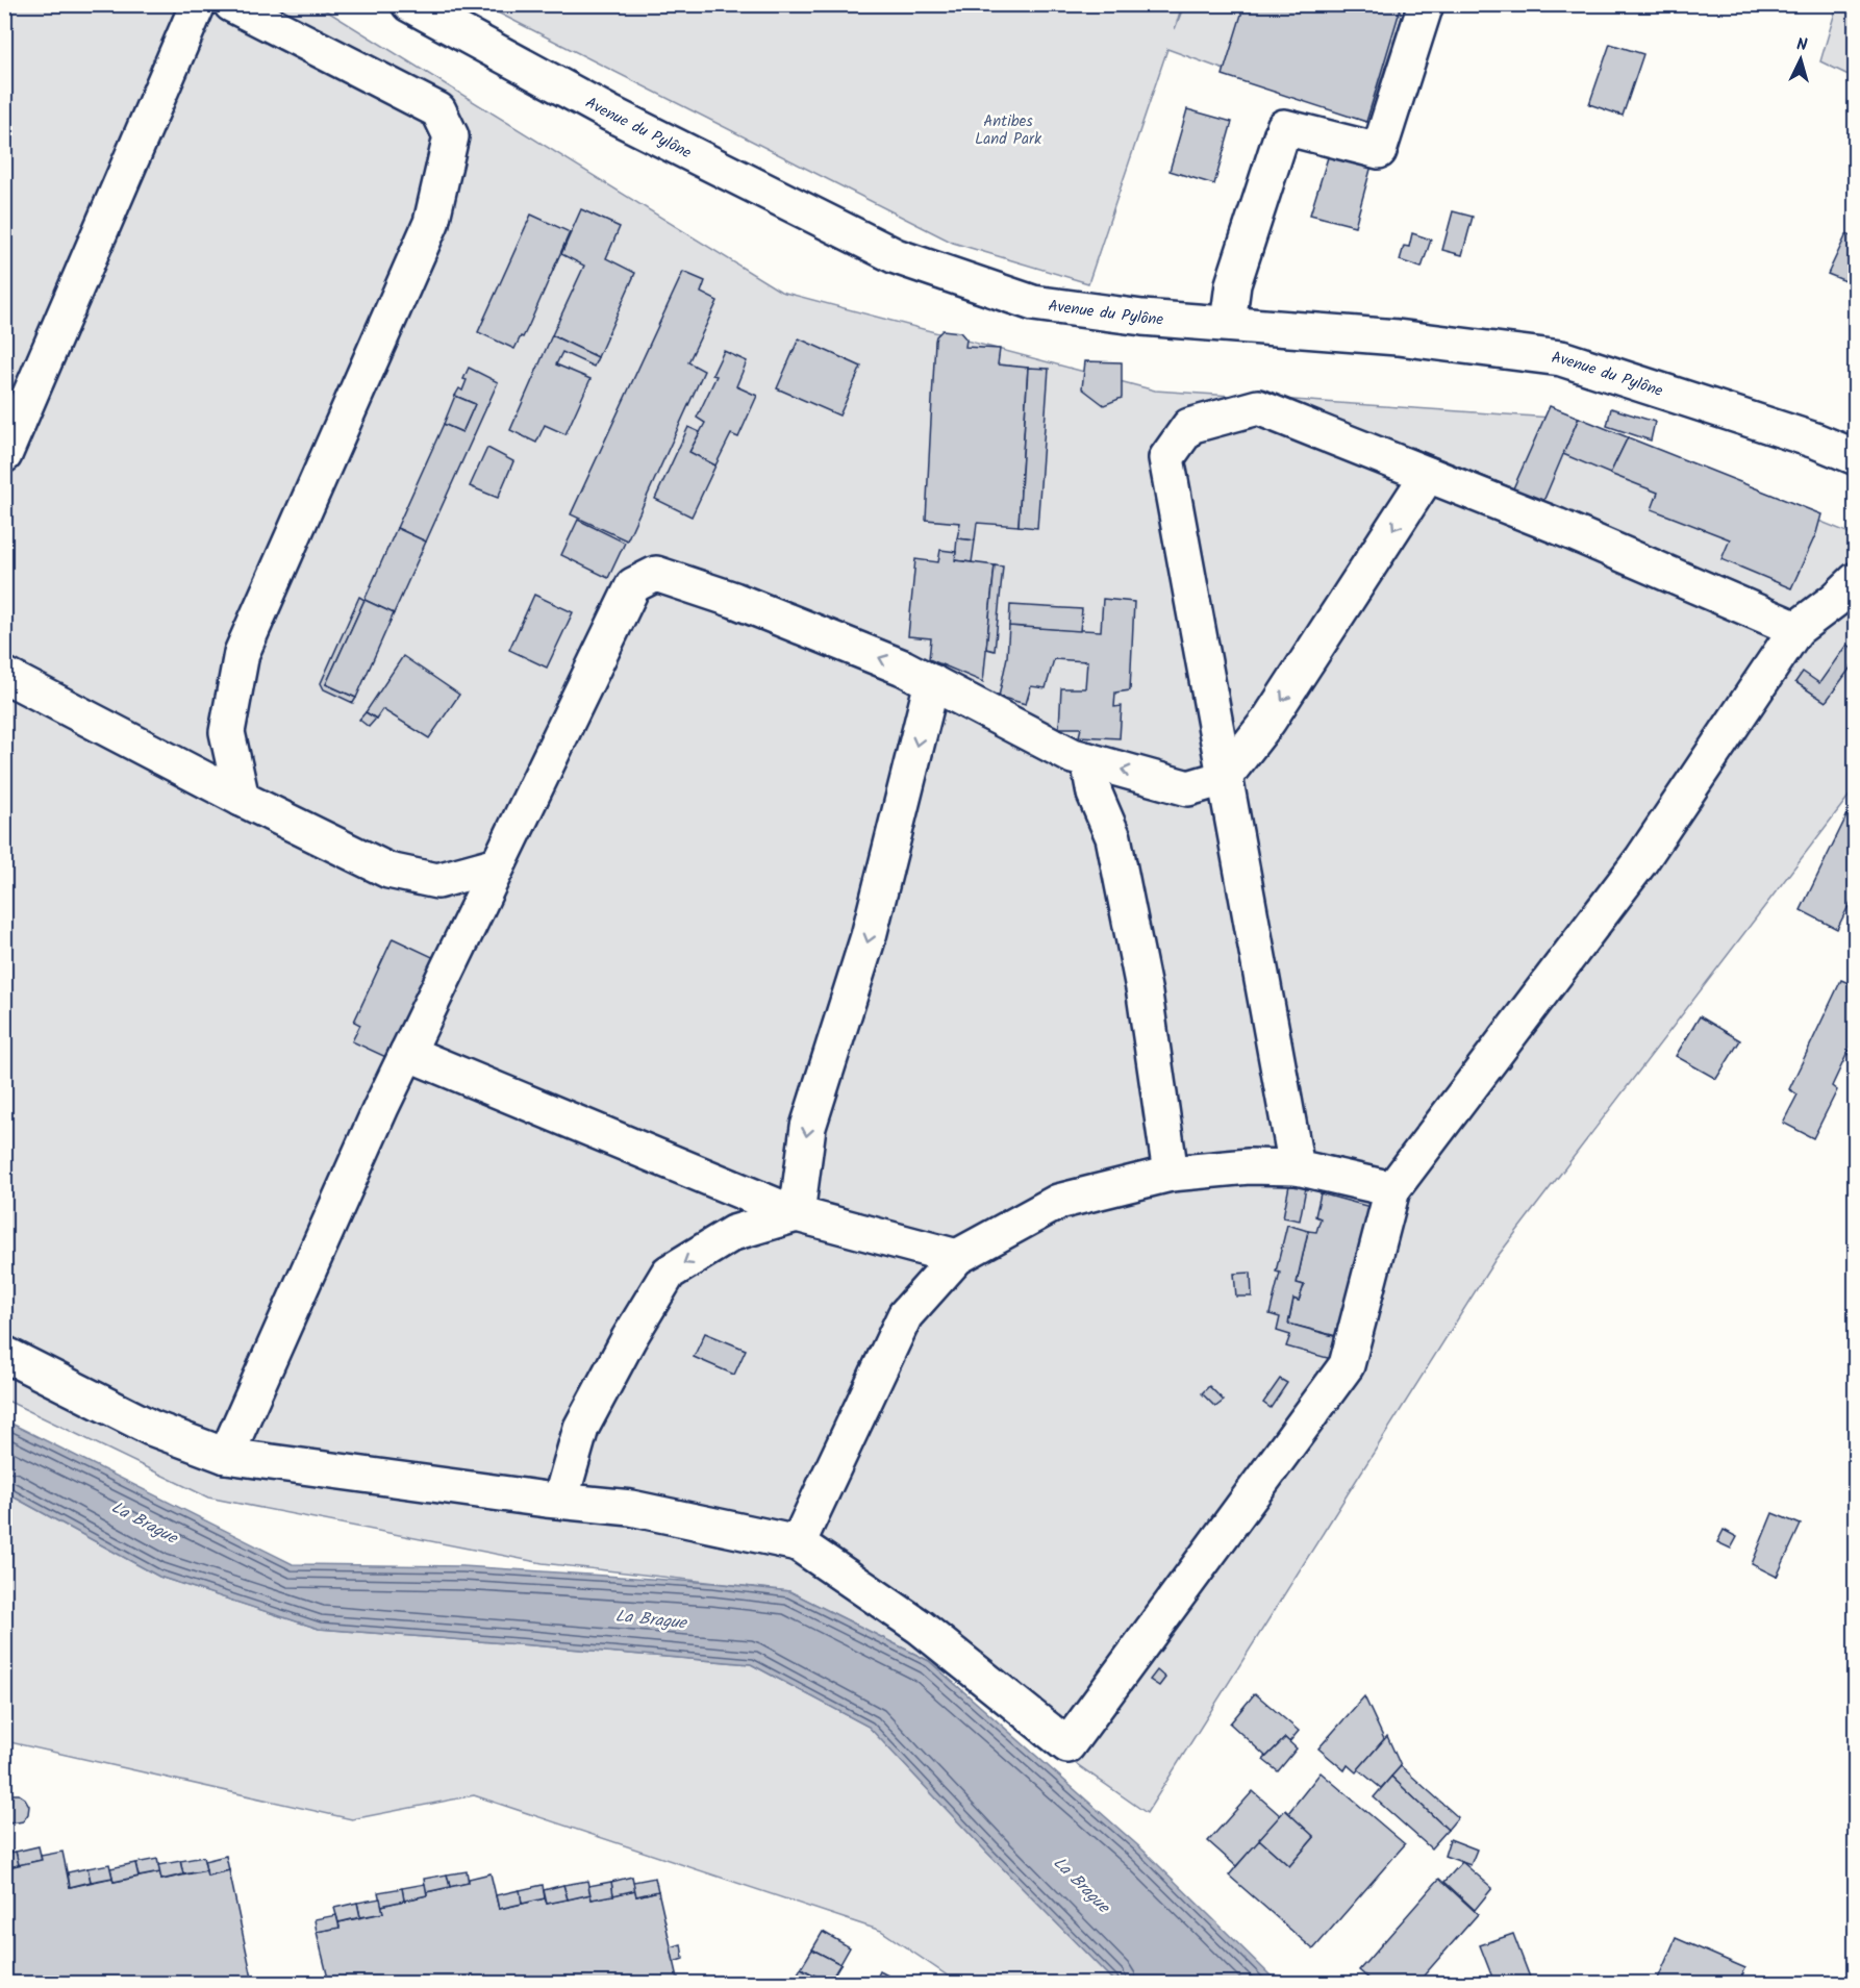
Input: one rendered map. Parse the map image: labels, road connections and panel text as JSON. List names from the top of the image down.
{
  "streets": {
    "street": ["Avenue du Pylône"]
  },
  "water": ["La Brague"],
  "parks": ["Antibes Land Park"],
  "north": "top"
}
